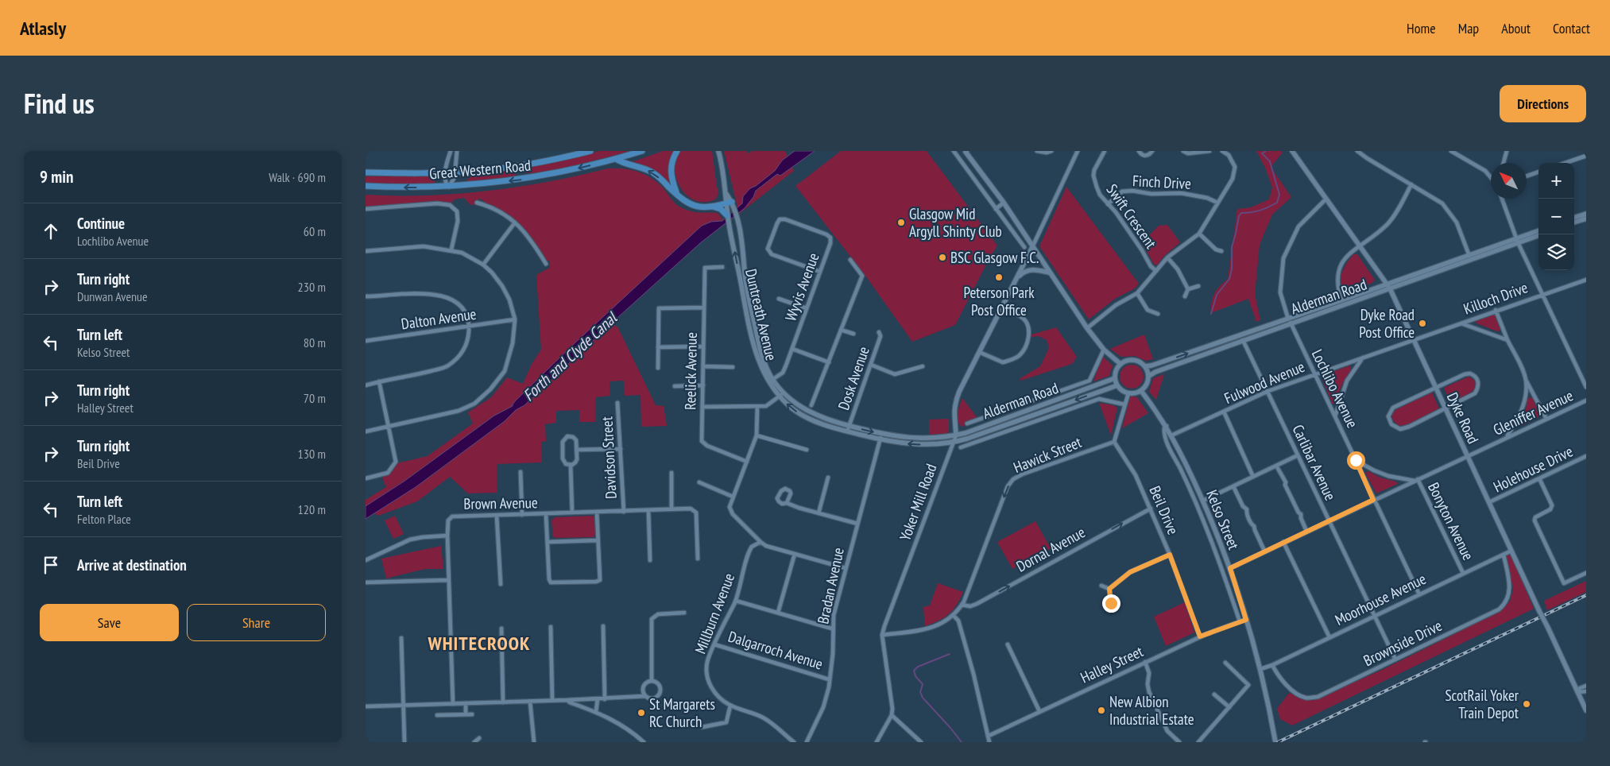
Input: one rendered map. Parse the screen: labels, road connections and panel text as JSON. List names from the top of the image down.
{
  "streets": {
    "main road": ["Great Western Road"],
    "street": [
      "Finch Drive",
      "Swift Crescent",
      "Wyvis Avenue",
      "Alderman Road",
      "Killoch Drive",
      "Duntreath Avenue",
      "Dalton Avenue",
      "Reelick Avenue",
      "Dosk Avenue",
      "Fulwood Avenue",
      "Lochlibo Avenue",
      "Gleniffer Avenue",
      "Dyke Road",
      "Hawick Street",
      "Davidson Street",
      "Carlibar Avenue",
      "Holehouse Drive",
      "Yoker Mill Road",
      "Brown Avenue",
      "Beil Drive",
      "Kelso Street",
      "Bonyton Avenue",
      "Dornal Avenue",
      "Bradan Avenue",
      "Moorhouse Avenue",
      "Millburn Avenue",
      "Brownside Drive",
      "Dalgarroch Avenue",
      "Halley Street"
    ]
  },
  "crossings": [
    ["Finch Drive", "Swift Crescent"],
    ["Wyvis Avenue", "Duntreath Avenue"],
    ["Alderman Road", "Duntreath Avenue"],
    ["Alderman Road", "Lochlibo Avenue"],
    ["Alderman Road", "Dyke Road"],
    ["Alderman Road", "Carlibar Avenue"],
    ["Alderman Road", "Yoker Mill Road"],
    ["Alderman Road", "Kelso Street"],
    ["Killoch Drive", "Fulwood Avenue"],
    ["Killoch Drive", "Dyke Road"],
    ["Duntreath Avenue", "Dosk Avenue"],
    ["Duntreath Avenue", "Yoker Mill Road"],
    ["Duntreath Avenue", "Bradan Avenue"],
    ["Fulwood Avenue", "Lochlibo Avenue"],
    ["Fulwood Avenue", "Dyke Road"],
    ["Fulwood Avenue", "Carlibar Avenue"],
    ["Fulwood Avenue", "Kelso Street"],
    ["Lochlibo Avenue", "Gleniffer Avenue"],
    ["Lochlibo Avenue", "Dyke Road"],
    ["Lochlibo Avenue", "Moorhouse Avenue"],
    ["Gleniffer Avenue", "Dyke Road"],
    ["Gleniffer Avenue", "Carlibar Avenue"],
    ["Gleniffer Avenue", "Kelso Street"],
    ["Gleniffer Avenue", "Bonyton Avenue"],
    ["Dyke Road", "Holehouse Drive"],
    ["Dyke Road", "Moorhouse Avenue"],
    ["Hawick Street", "Beil Drive"],
    ["Hawick Street", "Dornal Avenue"],
    ["Davidson Street", "Brown Avenue"],
    ["Carlibar Avenue", "Moorhouse Avenue"],
    ["Carlibar Avenue", "Brownside Drive"],
    ["Beil Drive", "Dornal Avenue"],
    ["Beil Drive", "Halley Street"],
    ["Kelso Street", "Moorhouse Avenue"],
    ["Kelso Street", "Halley Street"],
    ["Bonyton Avenue", "Moorhouse Avenue"],
    ["Bradan Avenue", "Dalgarroch Avenue"],
    ["Moorhouse Avenue", "Brownside Drive"],
    ["Millburn Avenue", "Dalgarroch Avenue"]
  ],
  "one_way": ["Hawick Street", "Dornal Avenue"],
  "districts": ["WHITECROOK"],
  "water": ["Forth and Clyde Canal"],
  "places": [
    "Glasgow Mid Argyll Shinty Club",
    "BSC Glasgow F.C.",
    "Peterson Park Post Office",
    "Dyke Road Post Office",
    "ScotRail Yoker Train Depot",
    "New Albion Industrial Estate",
    "St Margarets RC Church"
  ],
  "north": "top left",
  "page": {
    "header": "Atlasly",
    "nav": [
      "Home",
      "Map",
      "About",
      "Contact"
    ],
    "title": "Find us",
    "buttons": [
      "Directions",
      ["Save", "Share"]
    ],
    "heading": ["9 min", "Walk · 690 m"],
    "map_buttons": ["+", "−"],
    "list": [
      ["Continue", "Lochlibo Avenue", "60 m"],
      ["Turn right", "Dunwan Avenue", "230 m"],
      ["Turn left", "Kelso Street", "80 m"],
      ["Turn right", "Halley Street", "70 m"],
      ["Turn right", "Beil Drive", "130 m"],
      ["Turn left", "Felton Place", "120 m"],
      "Arrive at destination"
    ]
  }
}
